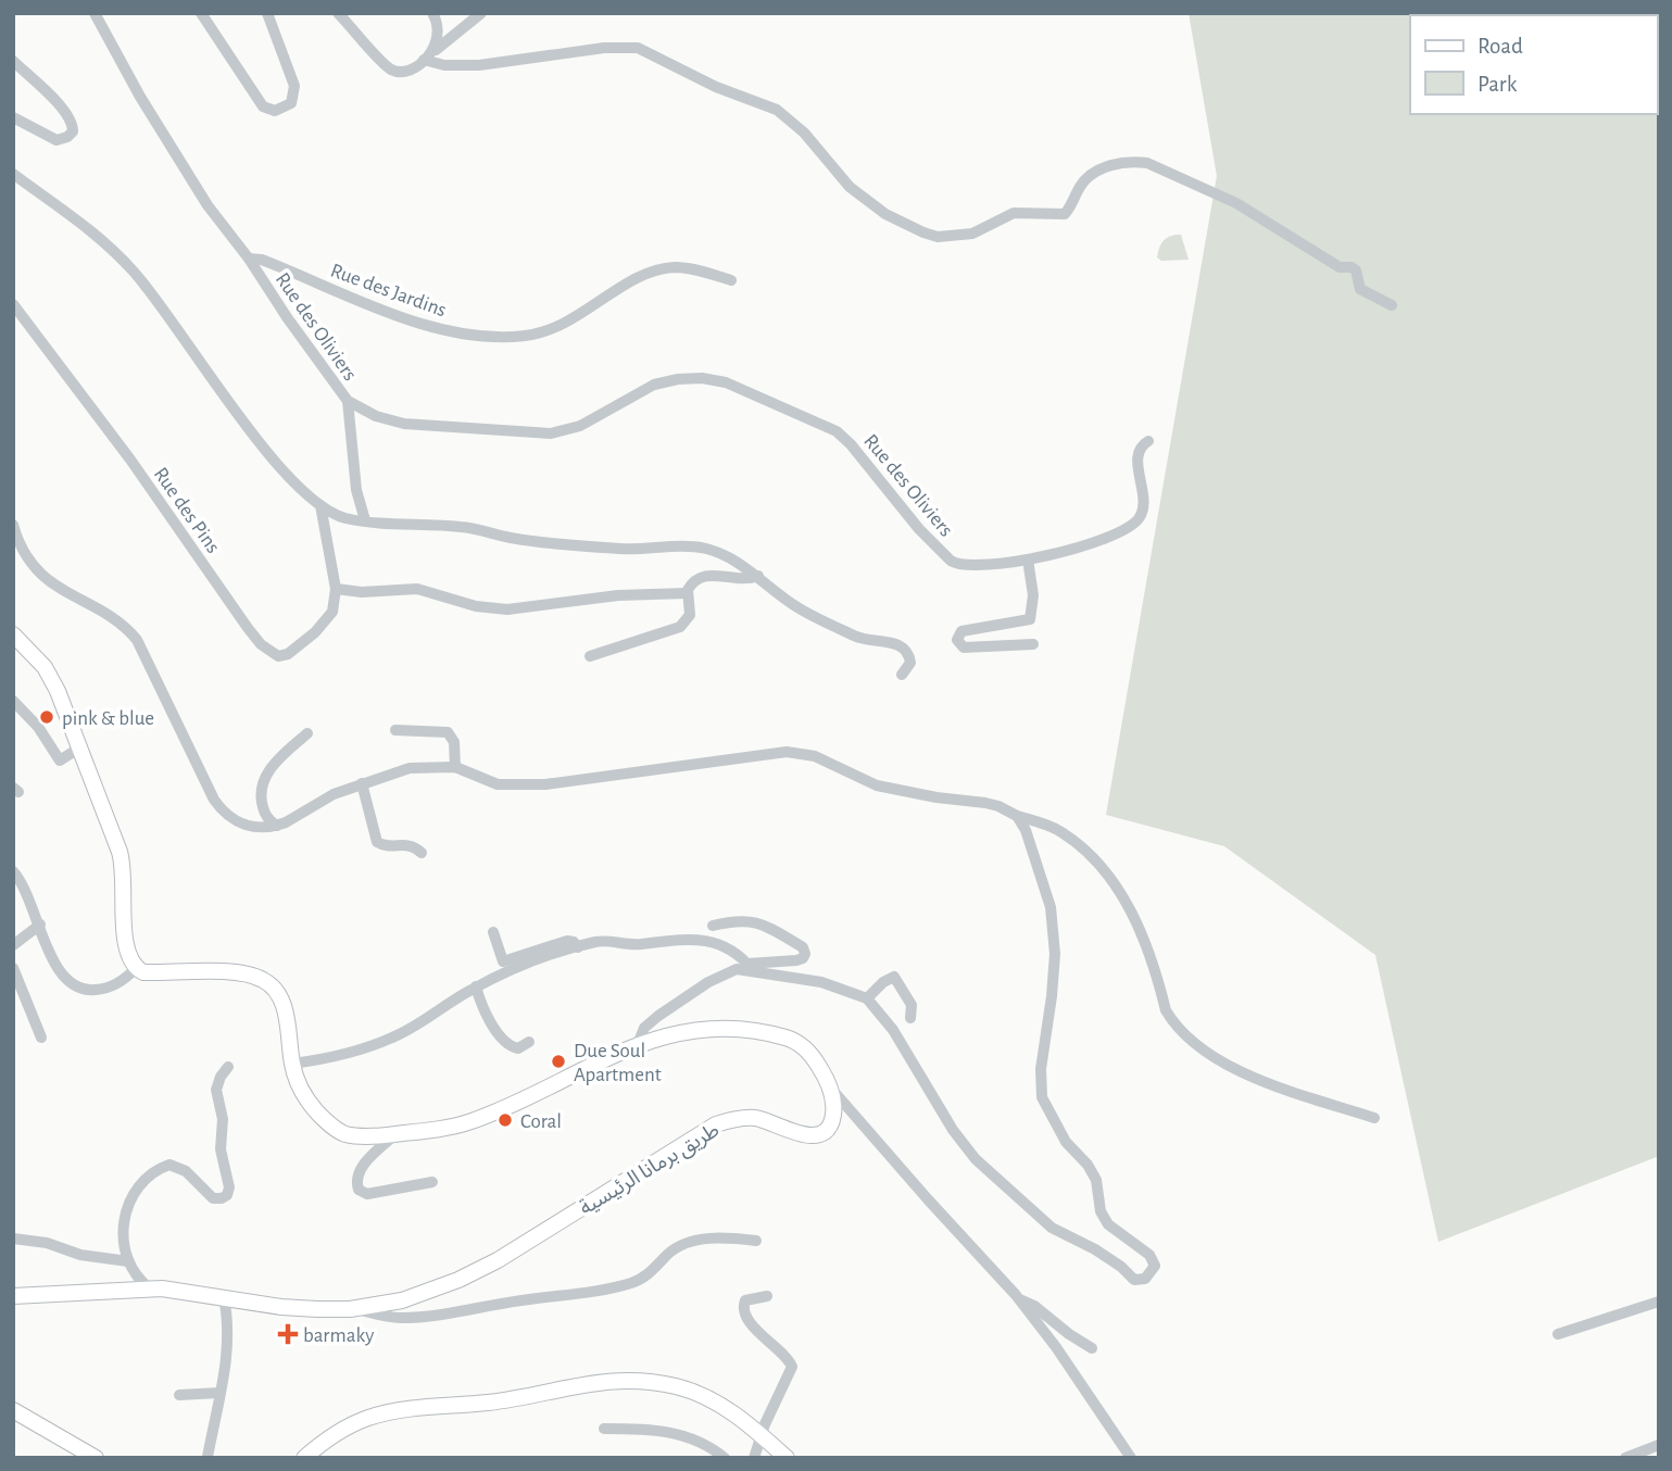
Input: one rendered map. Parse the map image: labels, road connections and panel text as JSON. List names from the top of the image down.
{
  "streets": {
    "main road": ["طريق برمانا الرئيسية"],
    "street": ["Rue des Jardins", "Rue des Oliviers", "Rue des Pins"]
  },
  "crossings": [
    ["Rue des Jardins", "Rue des Oliviers"]
  ],
  "places": {
    "other": ["pink & blue", "Due Soul Apartment", "Coral"],
    "health": ["barmaky"]
  },
  "legend": ["Road", "Park"]
}
